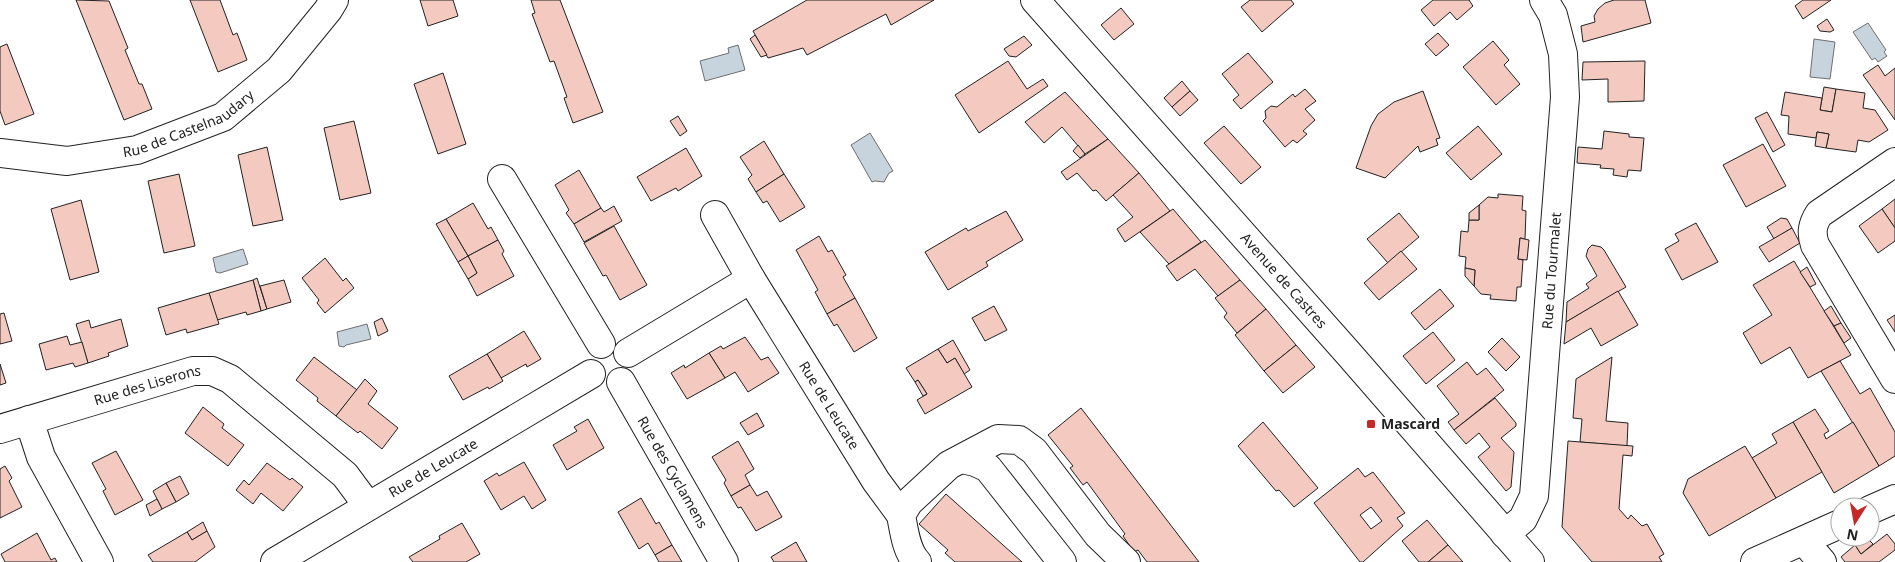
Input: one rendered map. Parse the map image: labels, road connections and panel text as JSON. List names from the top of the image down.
{
  "streets": {
    "street": [
      "Rue de Castelnaudary",
      "Rue du Tourmalet",
      "Avenue de Castres",
      "Rue des Liserons",
      "Rue de Leucate",
      "Rue des Cyclamens"
    ]
  },
  "crossings": [
    ["Rue du Tourmalet", "Avenue de Castres"],
    ["Rue des Liserons", "Rue de Leucate"],
    ["Rue de Leucate", "Rue des Cyclamens"]
  ],
  "places": {
    "transit": ["Mascard"]
  },
  "north": "bottom"
}
